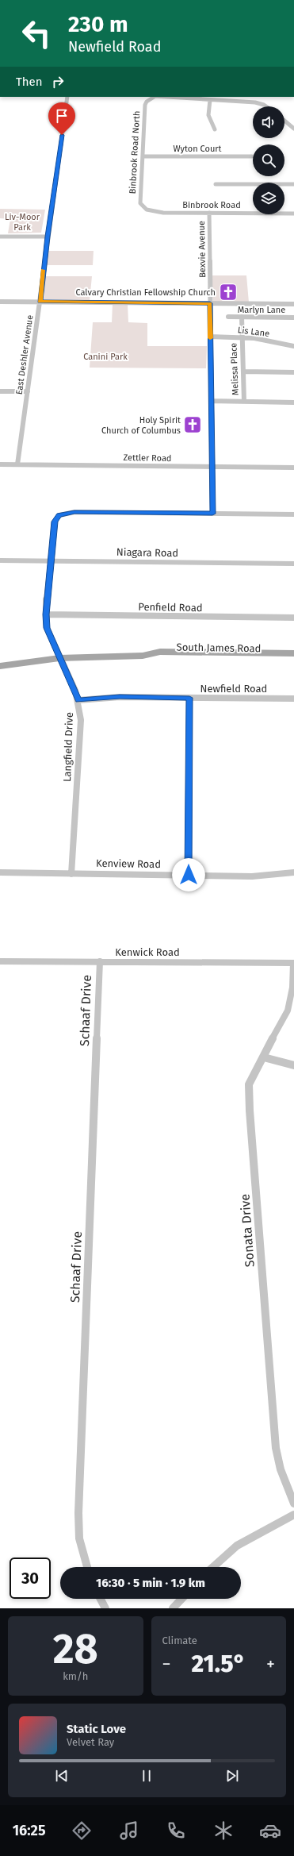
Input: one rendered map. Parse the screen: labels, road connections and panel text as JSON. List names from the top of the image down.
{
  "streets": {
    "main road": ["South James Road"],
    "street": [
      "Wyton Court",
      "Binbrook Road North",
      "Binbrook Road",
      "Bexvie Avenue",
      "Marlyn Lane",
      "Lis Lane",
      "East Deshler Avenue",
      "Melissa Place",
      "Zettler Road",
      "Niagara Road",
      "Penfield Road",
      "Newfield Road",
      "Langfield Drive",
      "Kenview Road",
      "Kenwick Road",
      "Schaaf Drive",
      "Sonata Drive"
    ]
  },
  "crossings": [
    ["Wyton Court", "Binbrook Road North"],
    ["Binbrook Road North", "Binbrook Road"],
    ["Binbrook Road", "Bexvie Avenue"],
    ["Bexvie Avenue", "Lis Lane"],
    ["Bexvie Avenue", "Zettler Road"],
    ["Bexvie Avenue", "Langfield Drive"],
    ["Marlyn Lane", "Melissa Place"],
    ["Lis Lane", "Melissa Place"],
    ["East Deshler Avenue", "Zettler Road"],
    ["Niagara Road", "Langfield Drive"],
    ["Penfield Road", "Langfield Drive"],
    ["South James Road", "Langfield Drive"],
    ["Newfield Road", "Langfield Drive"],
    ["Langfield Drive", "Kenview Road"],
    ["Kenwick Road", "Schaaf Drive"],
    ["Kenwick Road", "Sonata Drive"]
  ],
  "parks": ["Liv-Moor Park", "Canini Park"],
  "places": {
    "church": ["Calvary Christian Fellowship Church", "Holy Spirit Church of Columbus"]
  },
  "page": {
    "turn": ["230 m", "Newfield Road"],
    "then": "Then",
    "limit": "30",
    "trip": "16:30 · 5 min · 1.9 km",
    "tile": [
      ["28", "km/h"],
      "Climate"
    ],
    "heat": ["−", "21.5°", "+"],
    "song": ["Static Love", "Velvet Ray"],
    "tabs": "16:25"
  }
}
